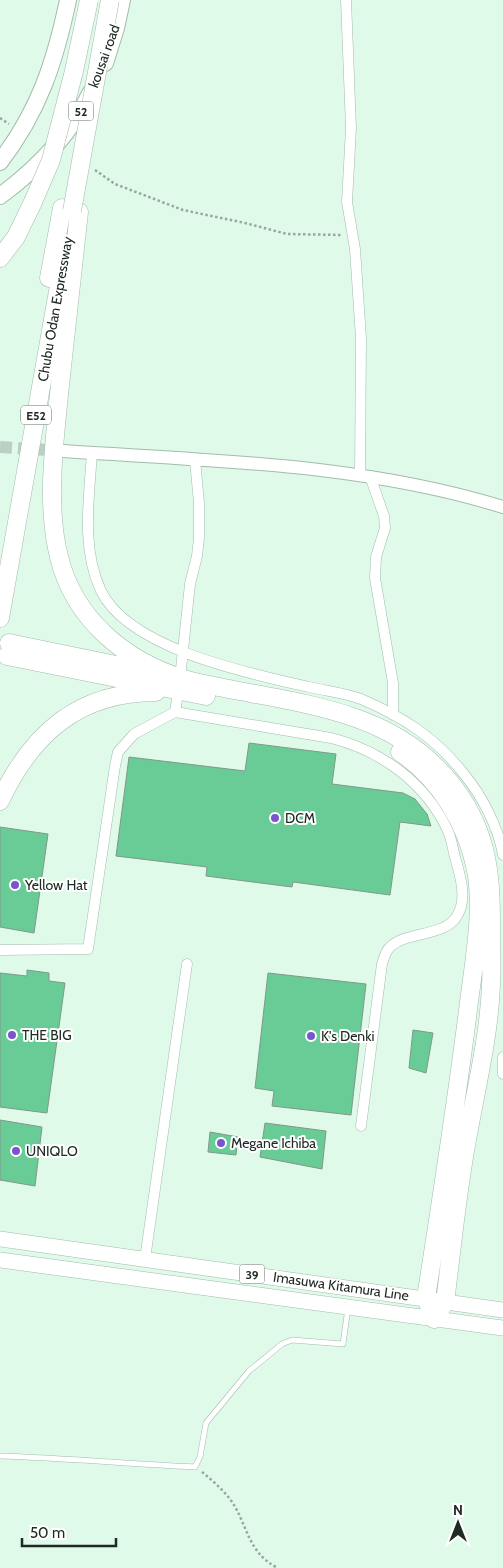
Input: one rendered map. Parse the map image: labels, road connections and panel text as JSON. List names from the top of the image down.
{
  "streets": {
    "highway": [
      "kousai road",
      "52",
      "Chubu Odan Expressway",
      "E52"
    ],
    "main road": ["39", "Imasuwa Kitamura Line"]
  },
  "places": [
    "DCM",
    "Yellow Hat",
    "THE BIG",
    "K's Denki",
    "Megane Ichiba",
    "UNIQLO"
  ],
  "scale_bar": "50 m",
  "north": "top"
}
